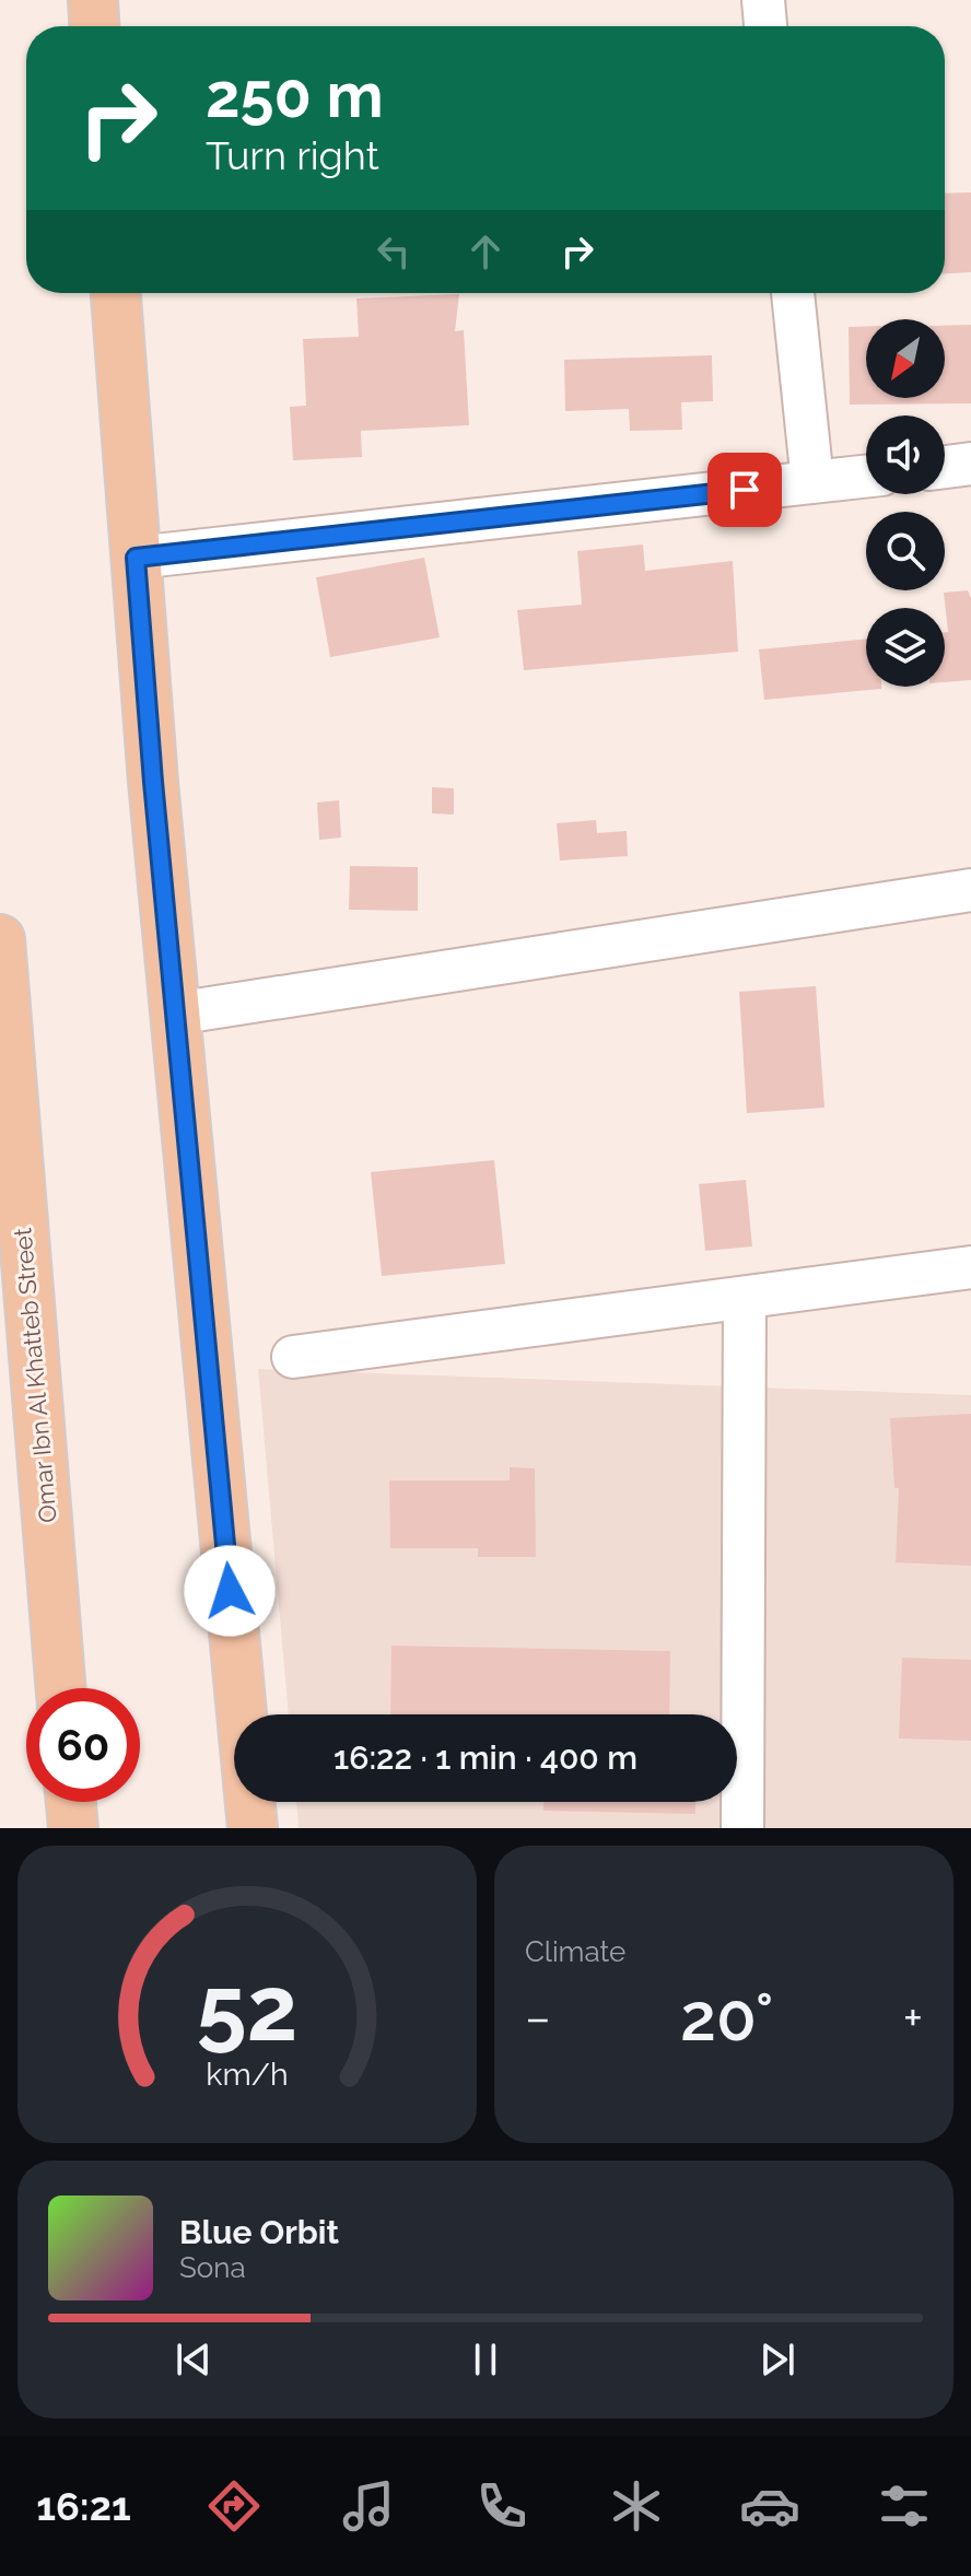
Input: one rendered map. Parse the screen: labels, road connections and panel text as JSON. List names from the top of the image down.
{
  "streets": {
    "main road": ["Omar Ibn Al Khatteb Street"]
  },
  "north": "bottom left",
  "page": {
    "turn": ["250 m", "Turn right"],
    "limit": "60",
    "trip": "16:22 · 1 min · 400 m",
    "tile": "Climate",
    "heat": ["−", "20°", "+"],
    "song": ["Blue Orbit", "Sona"],
    "tabs": "16:21",
    "gauge": ["52", "km/h"]
  }
}
